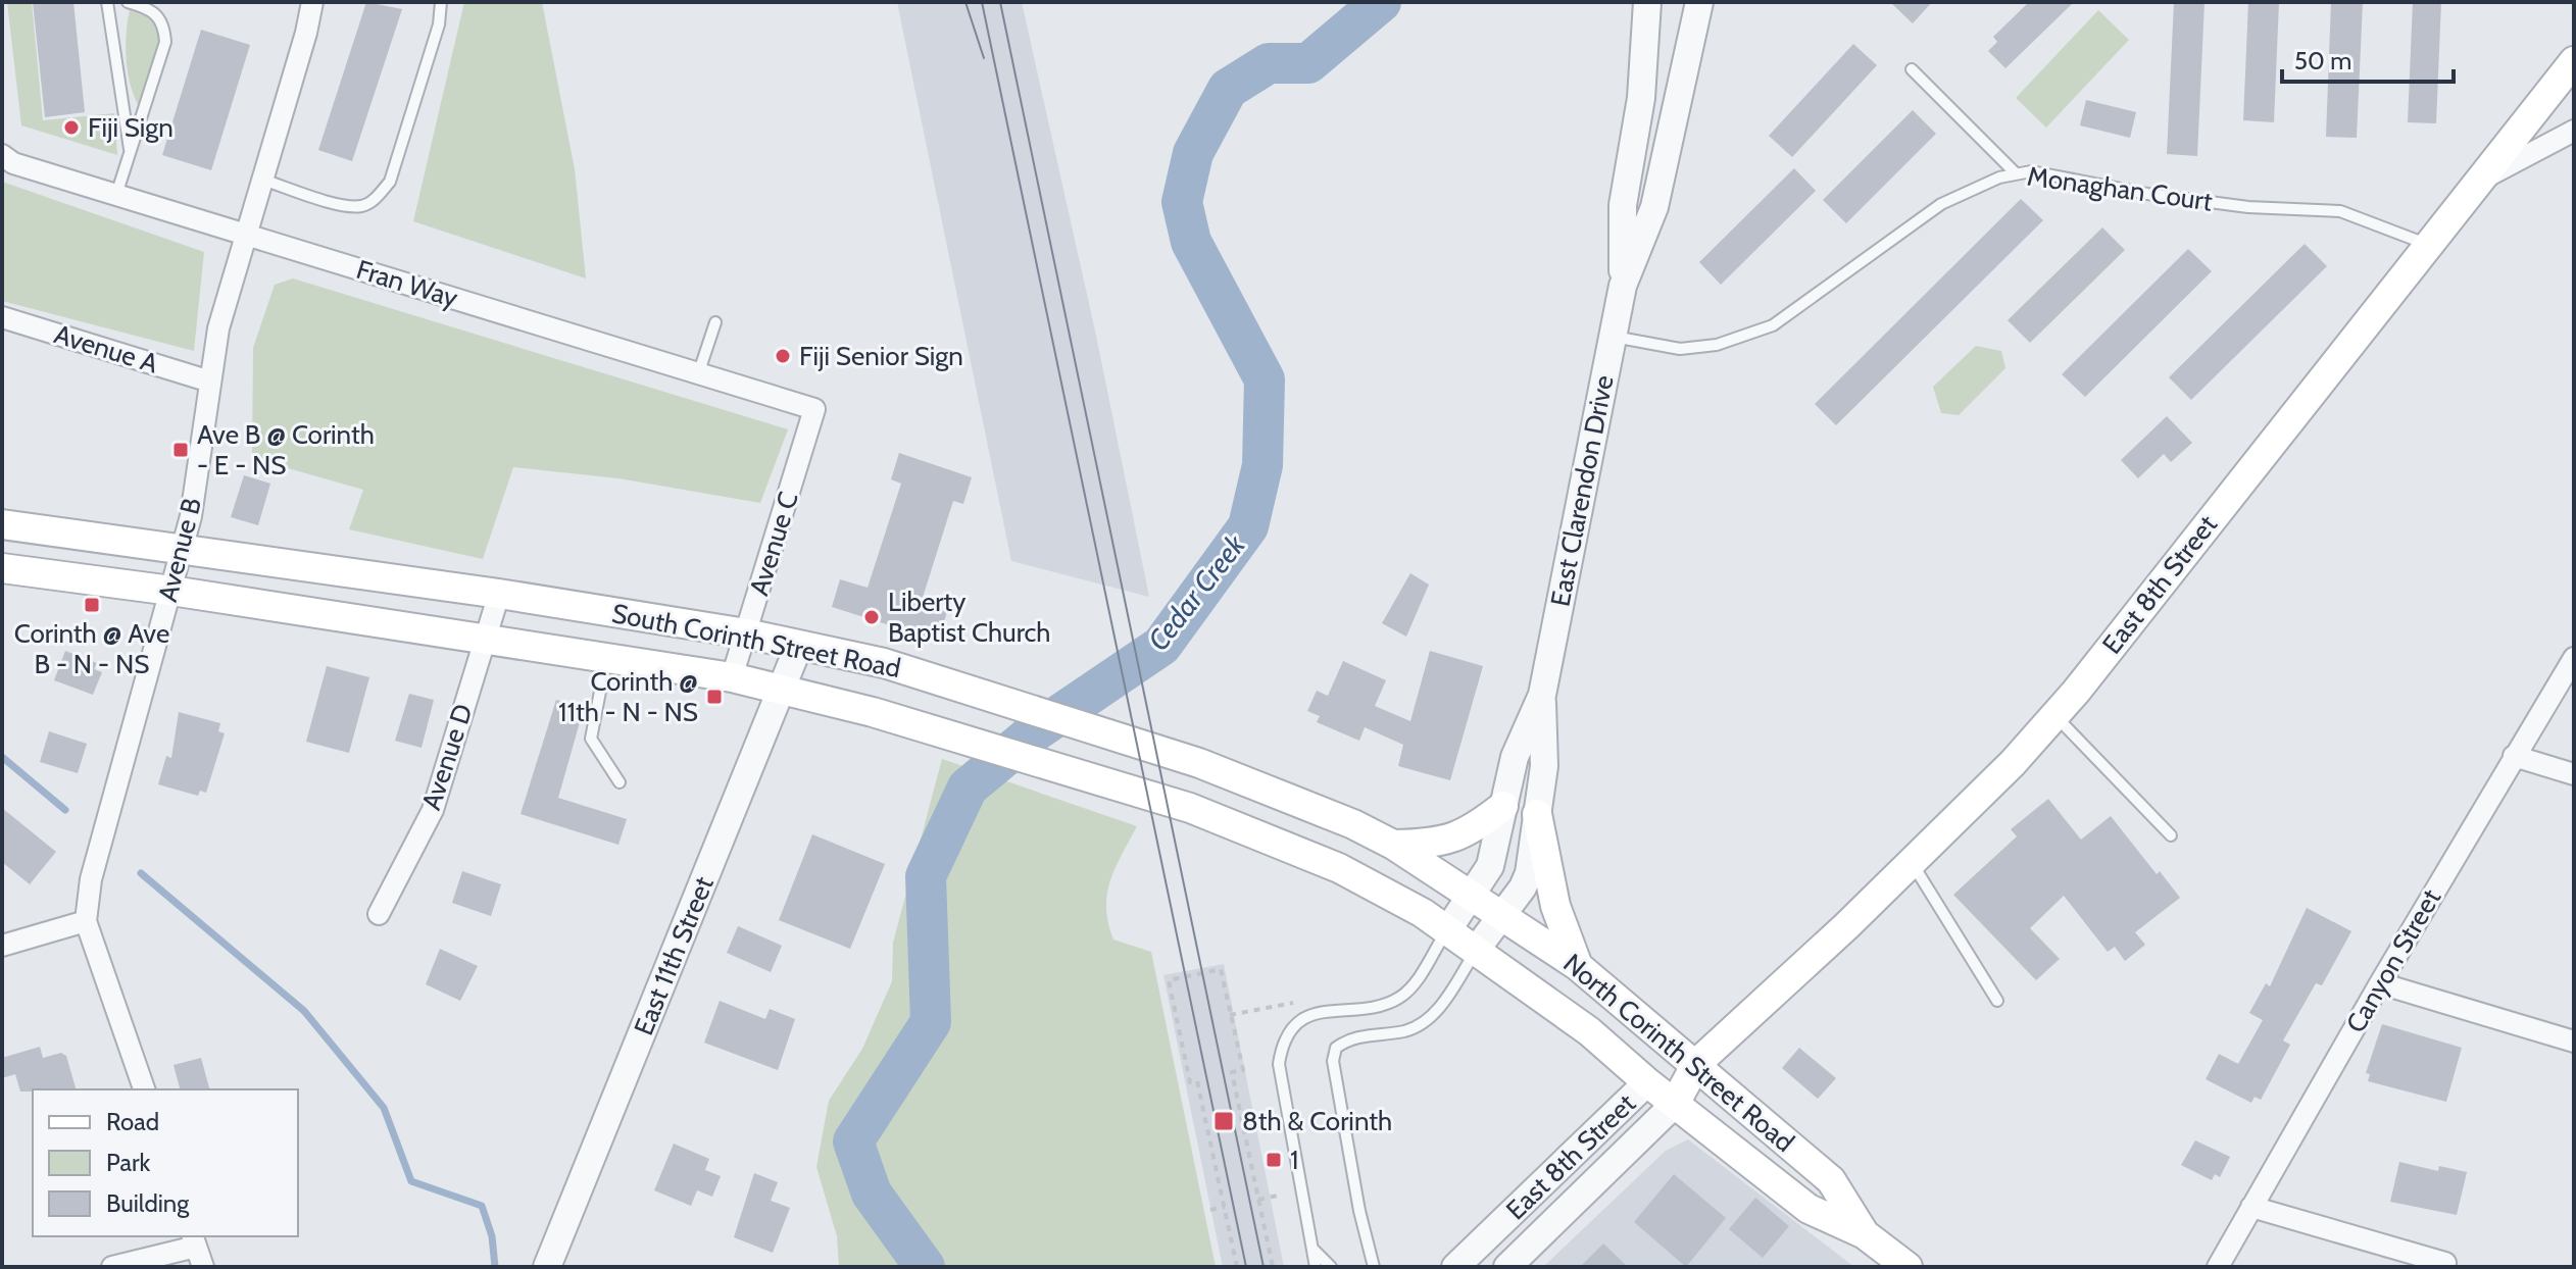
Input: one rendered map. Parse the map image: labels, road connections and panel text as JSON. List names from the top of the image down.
{
  "streets": {
    "main road": ["East 8th Street", "South Corinth Street Road", "North Corinth Street Road"],
    "street": [
      "Fran Way",
      "Avenue A",
      "East Clarendon Drive",
      "Avenue C",
      "Avenue B",
      "Avenue D",
      "East 11th Street",
      "Canyon Street"
    ],
    "lane": ["Monaghan Court"]
  },
  "crossings": [
    ["Monaghan Court", "East Clarendon Drive"],
    ["Monaghan Court", "East 8th Street"],
    ["Fran Way", "Avenue C"],
    ["Fran Way", "Avenue B"],
    ["Avenue A", "Avenue B"],
    ["East Clarendon Drive", "South Corinth Street Road"],
    ["East Clarendon Drive", "North Corinth Street Road"],
    ["Avenue C", "South Corinth Street Road"],
    ["Avenue B", "South Corinth Street Road"],
    ["East 8th Street", "North Corinth Street Road"],
    ["South Corinth Street Road", "Avenue D"],
    ["South Corinth Street Road", "East 11th Street"],
    ["South Corinth Street Road", "North Corinth Street Road"]
  ],
  "water": ["Cedar Creek"],
  "places": {
    "other": ["Fiji Sign", "Fiji Senior Sign", "Liberty Baptist Church"],
    "transit": [
      "Ave B @ Corinth - E - NS",
      "Corinth @ Ave B - N - NS",
      "Corinth @ 11th - N - NS",
      "8th & Corinth",
      "1"
    ]
  },
  "legend": ["Road", "Park", "Building"],
  "scale_bar": "50 m"
}
